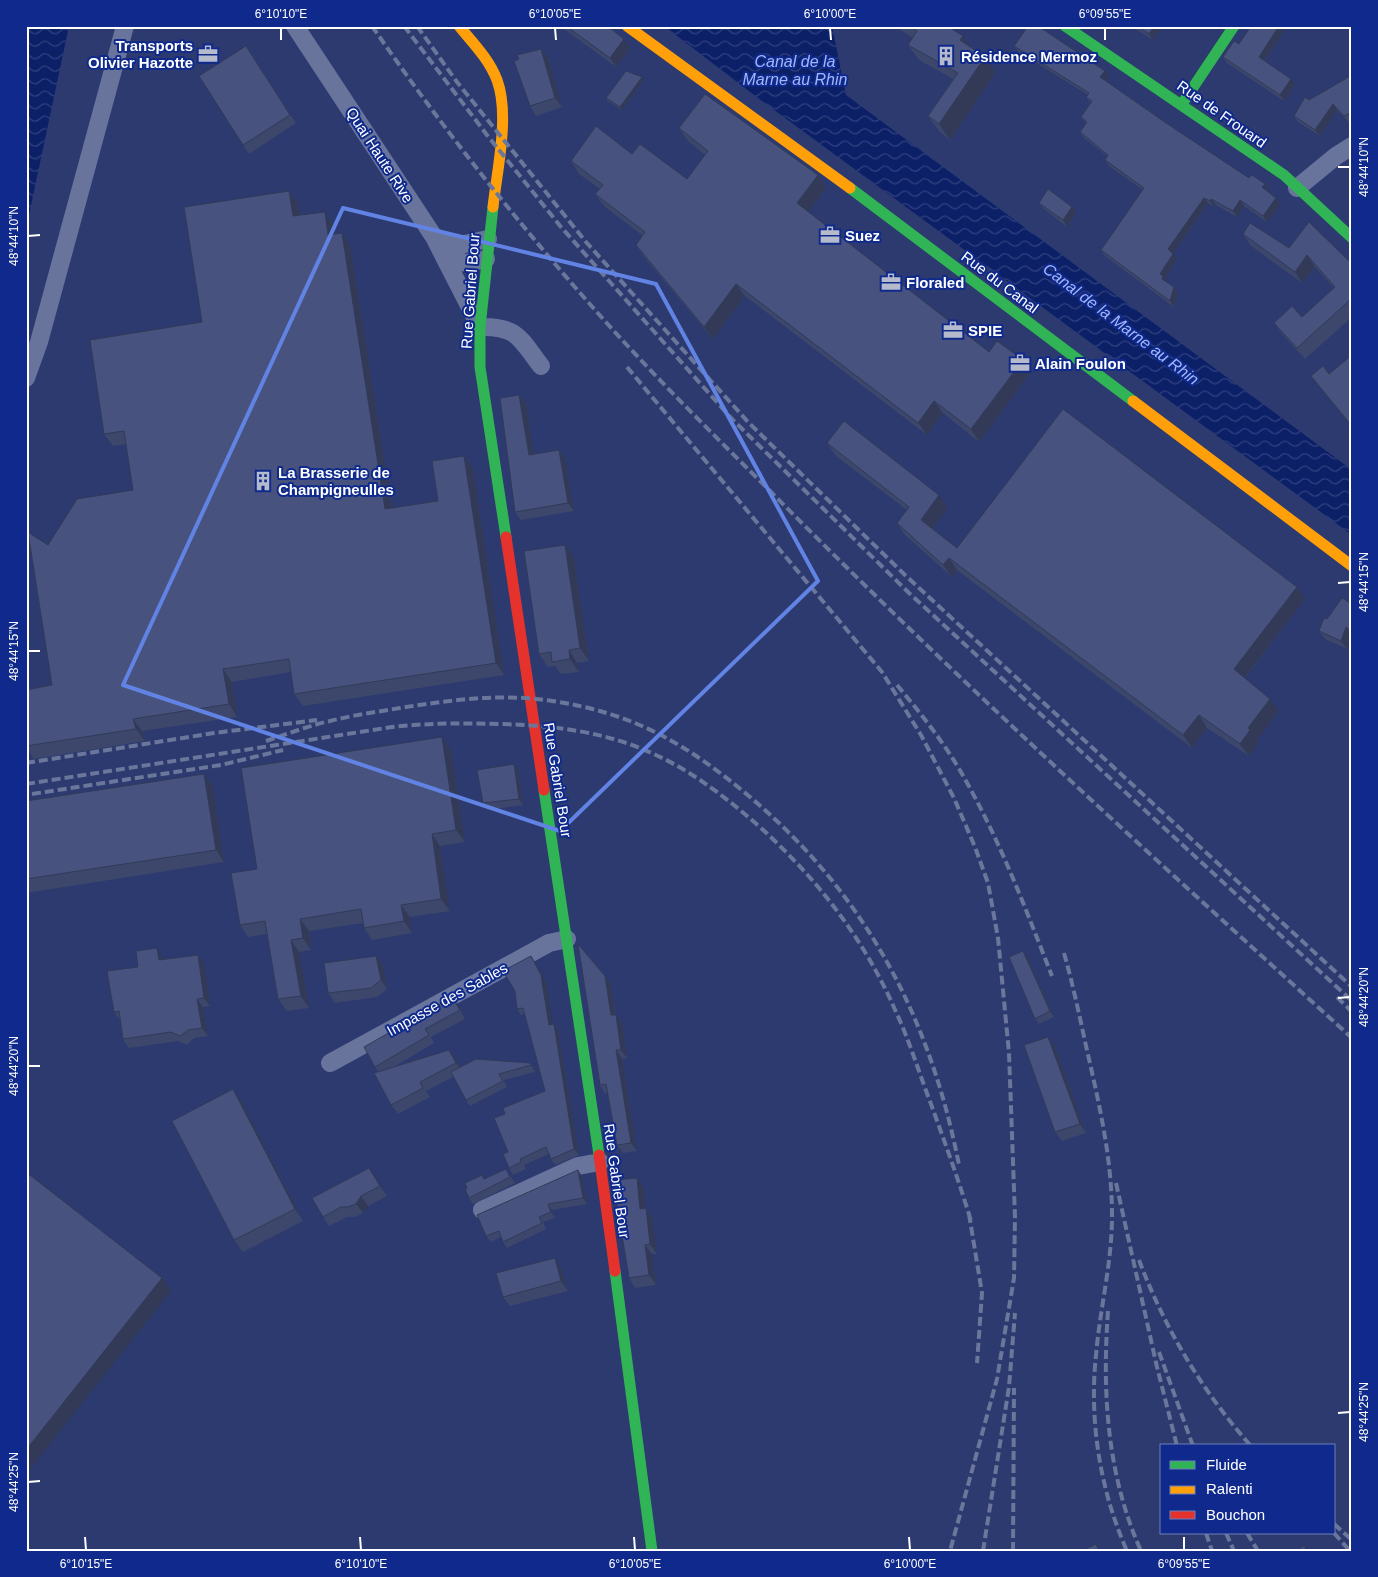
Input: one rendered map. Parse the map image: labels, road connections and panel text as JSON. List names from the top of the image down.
{
  "streets": {
    "main road": ["Rue de Frouard", "Rue du Canal", "Rue Gabriel Bour"],
    "street": ["Quai Haute Rive", "Impasse des Sables"]
  },
  "crossings": [
    ["Quai Haute Rive", "Rue Gabriel Bour"],
    ["Rue Gabriel Bour", "Impasse des Sables"]
  ],
  "water": ["Canal de la Marne au Rhin"],
  "places": {
    "office": [
      "Transports Olivier Hazotte",
      "Suez",
      "Floraled",
      "SPIE",
      "Alain Foulon"
    ],
    "building": ["Résidence Mermoz", "La Brasserie de Champigneulles"]
  },
  "legend": ["Fluide", "Ralenti", "Bouchon"],
  "coordinates": [
    "6°10'10\"E",
    "6°10'05\"E",
    "6°10'00\"E",
    "6°09'55\"E",
    "48°44'10\"N",
    "48°44'15\"N",
    "48°44'20\"N",
    "48°44'25\"N",
    "6°10'15\"E"
  ]
}
